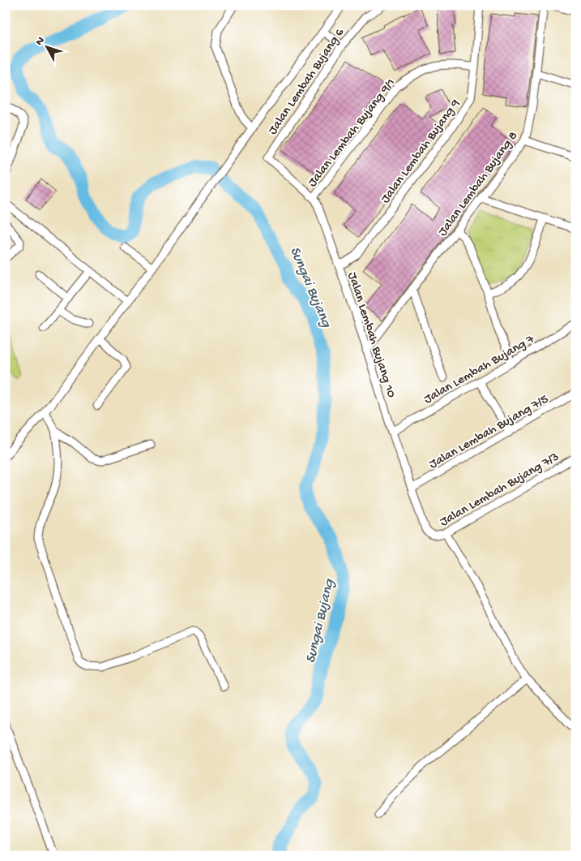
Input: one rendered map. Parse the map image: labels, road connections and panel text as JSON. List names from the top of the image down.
{
  "streets": {
    "street": [
      "Jalan Lembah Bujang 6",
      "Jalan Lembah Bujang 9/1",
      "Jalan Lembah Bujang 9",
      "Jalan Lembah Bujang 8",
      "Jalan Lembah Bujang 10",
      "Jalan Lembah Bujang 7",
      "Jalan Lembah Bujang 7/5",
      "Jalan Lembah Bujang 7/3"
    ]
  },
  "crossings": [
    ["Jalan Lembah Bujang 6", "Jalan Lembah Bujang 10"],
    ["Jalan Lembah Bujang 9/1", "Jalan Lembah Bujang 9"],
    ["Jalan Lembah Bujang 9/1", "Jalan Lembah Bujang 10"],
    ["Jalan Lembah Bujang 9", "Jalan Lembah Bujang 10"],
    ["Jalan Lembah Bujang 8", "Jalan Lembah Bujang 10"],
    ["Jalan Lembah Bujang 10", "Jalan Lembah Bujang 7"],
    ["Jalan Lembah Bujang 10", "Jalan Lembah Bujang 7/5"],
    ["Jalan Lembah Bujang 10", "Jalan Lembah Bujang 7/3"]
  ],
  "water": ["Sungai Bujang"],
  "north": "top left"
}
